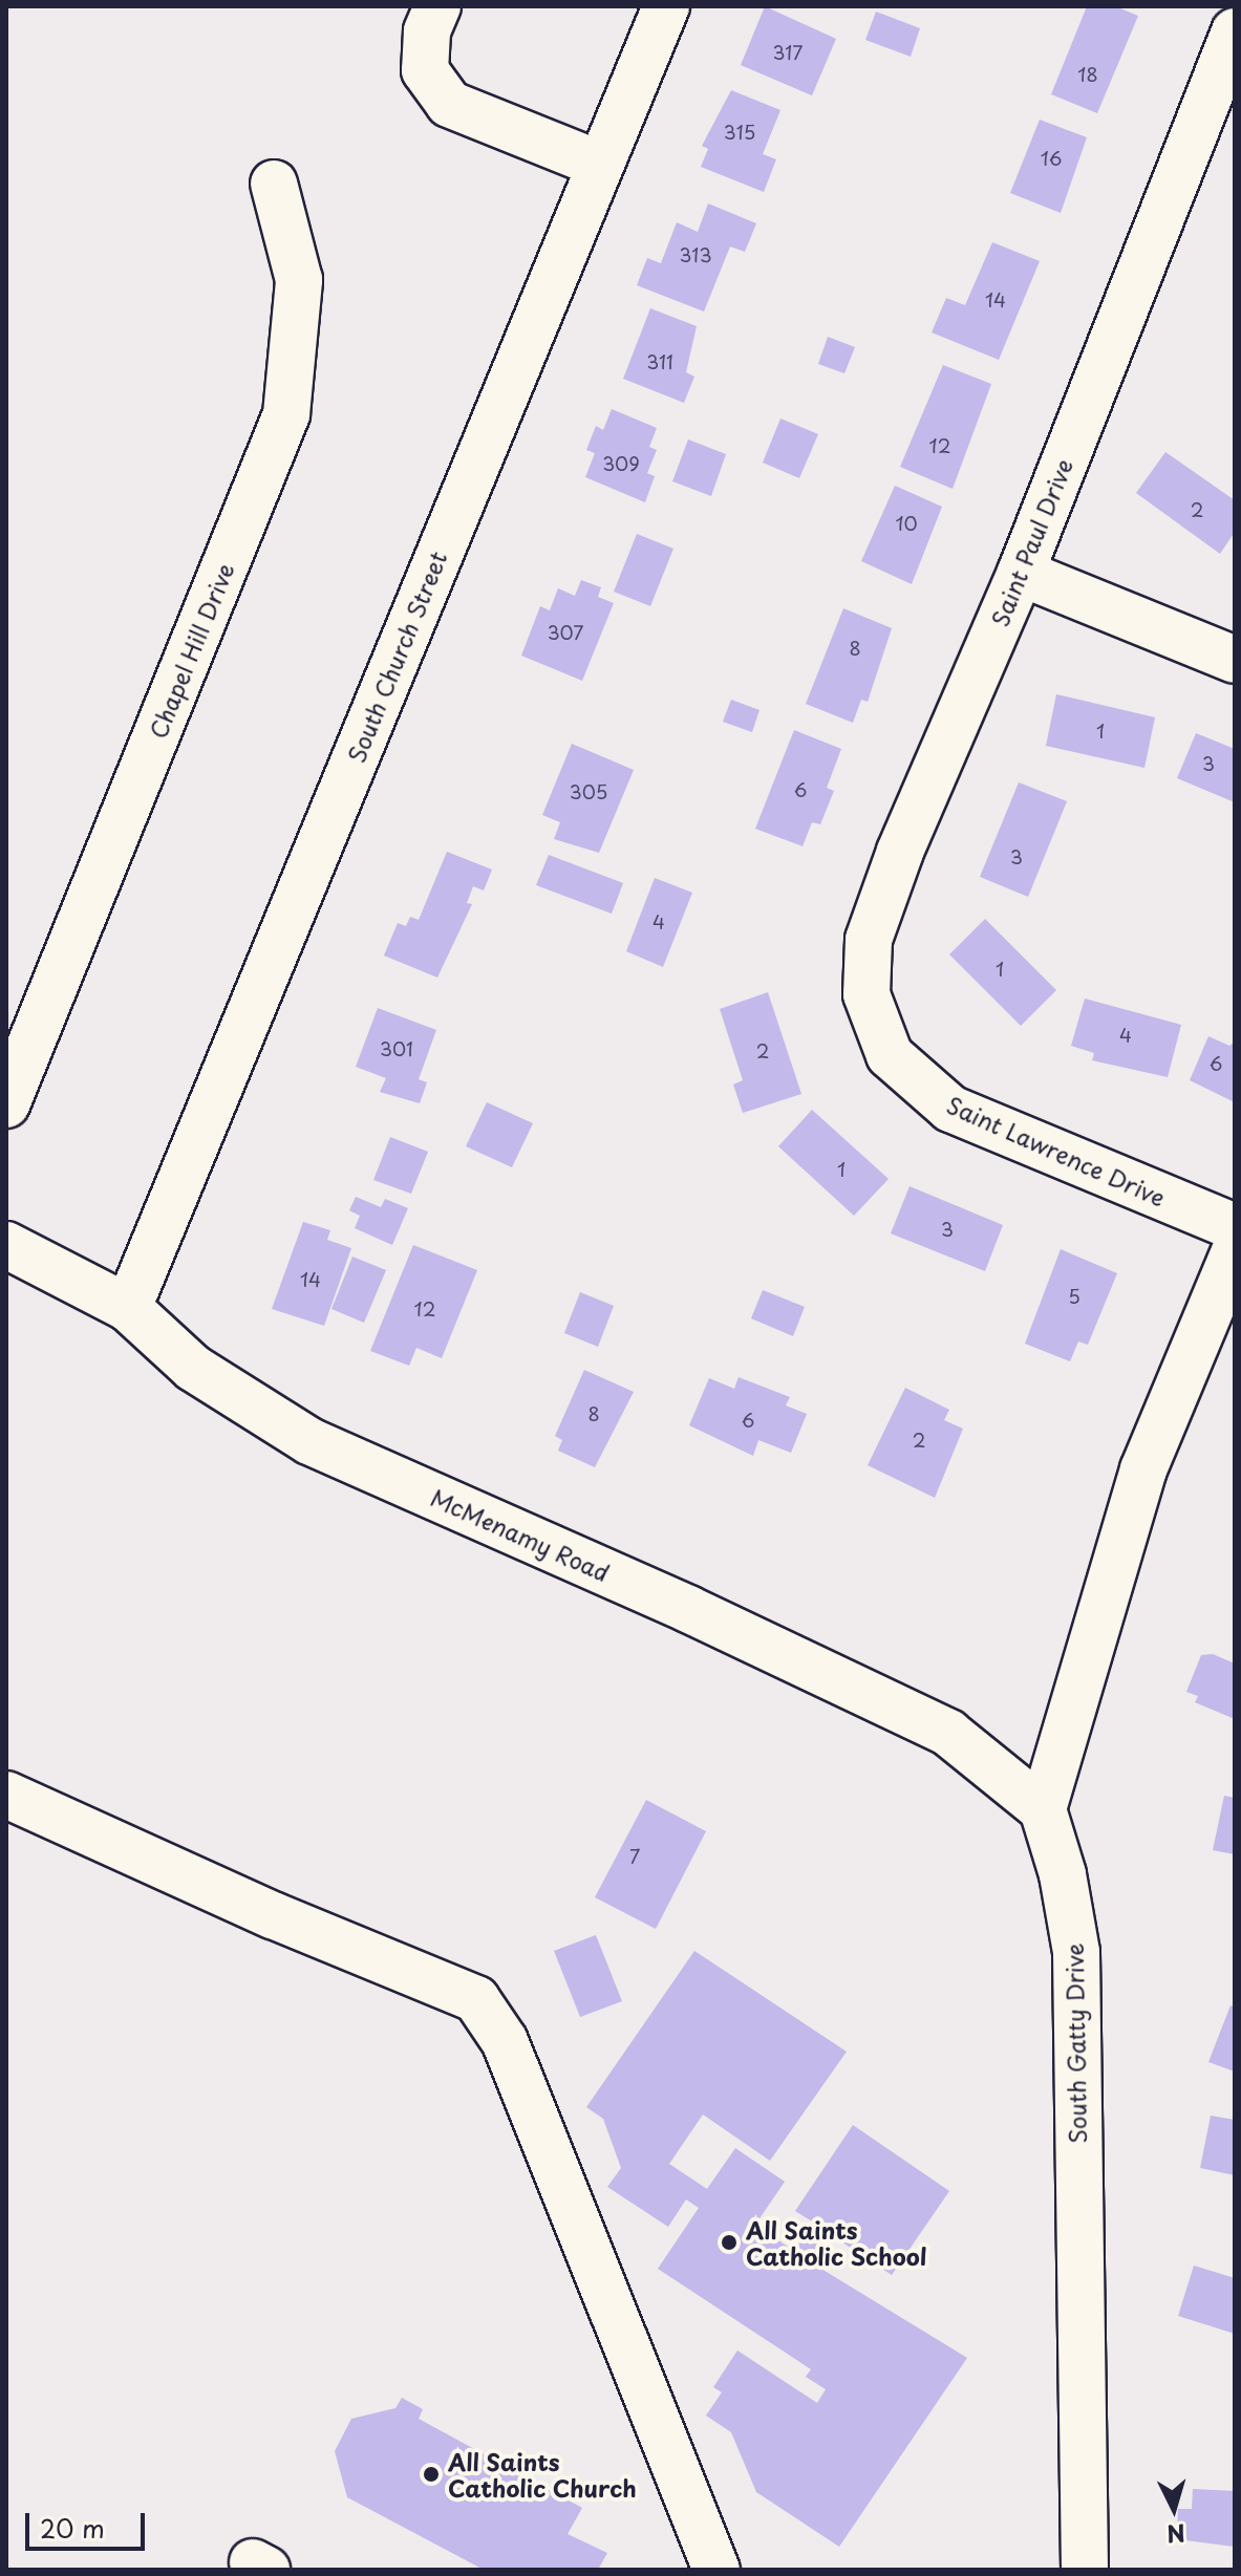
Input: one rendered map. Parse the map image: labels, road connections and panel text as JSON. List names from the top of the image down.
{
  "streets": {
    "street": [
      "Saint Paul Drive",
      "Chapel Hill Drive",
      "South Church Street",
      "Saint Lawrence Drive",
      "McMenamy Road",
      "South Gatty Drive"
    ]
  },
  "crossings": [
    ["Saint Paul Drive", "Saint Lawrence Drive"],
    ["South Church Street", "McMenamy Road"],
    ["McMenamy Road", "South Gatty Drive"]
  ],
  "places": ["All Saints Catholic School", "All Saints Catholic Church"],
  "house_numbers": [
    "317",
    "18",
    "315",
    "16",
    "313",
    "14",
    "311",
    "12",
    "309",
    "2",
    "10",
    "307",
    "8",
    "1",
    "3",
    "6",
    "305",
    "3",
    "4",
    "1",
    "4",
    "301",
    "2",
    "6",
    "1",
    "3",
    "14",
    "5",
    "12",
    "8",
    "6",
    "2",
    "7"
  ],
  "scale_bar": "20 m",
  "north": "bottom"
}
